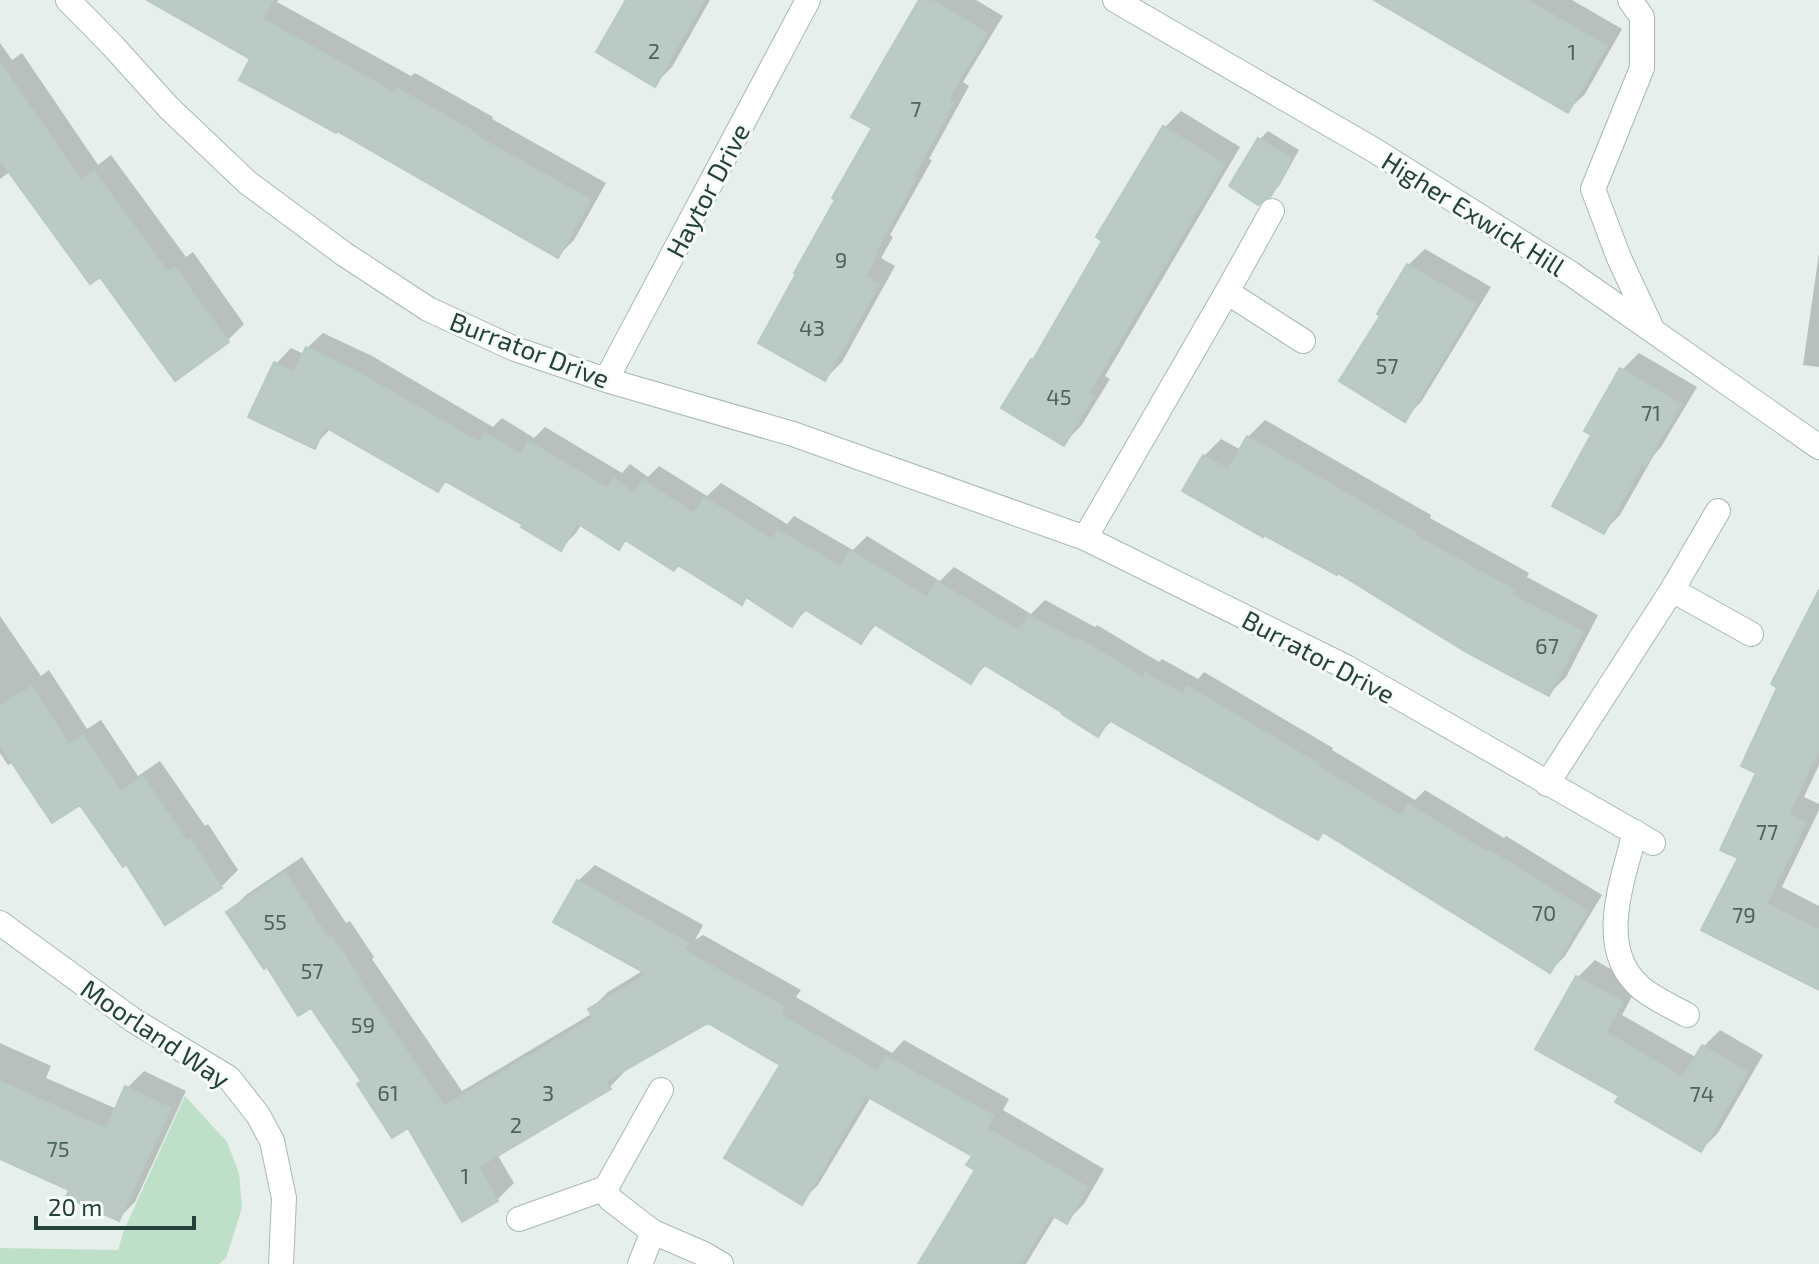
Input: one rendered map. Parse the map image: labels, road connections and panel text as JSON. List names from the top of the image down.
{
  "streets": {
    "street": [
      "Haytor Drive",
      "Higher Exwick Hill",
      "Burrator Drive",
      "Moorland Way"
    ]
  },
  "crossings": [
    ["Haytor Drive", "Burrator Drive"]
  ],
  "house_numbers": [
    "2",
    "1",
    "7",
    "9",
    "43",
    "57",
    "45",
    "71",
    "67",
    "77",
    "70",
    "79",
    "55",
    "57",
    "59",
    "61",
    "3",
    "74",
    "2",
    "75",
    "1"
  ],
  "scale_bar": "20 m"
}
